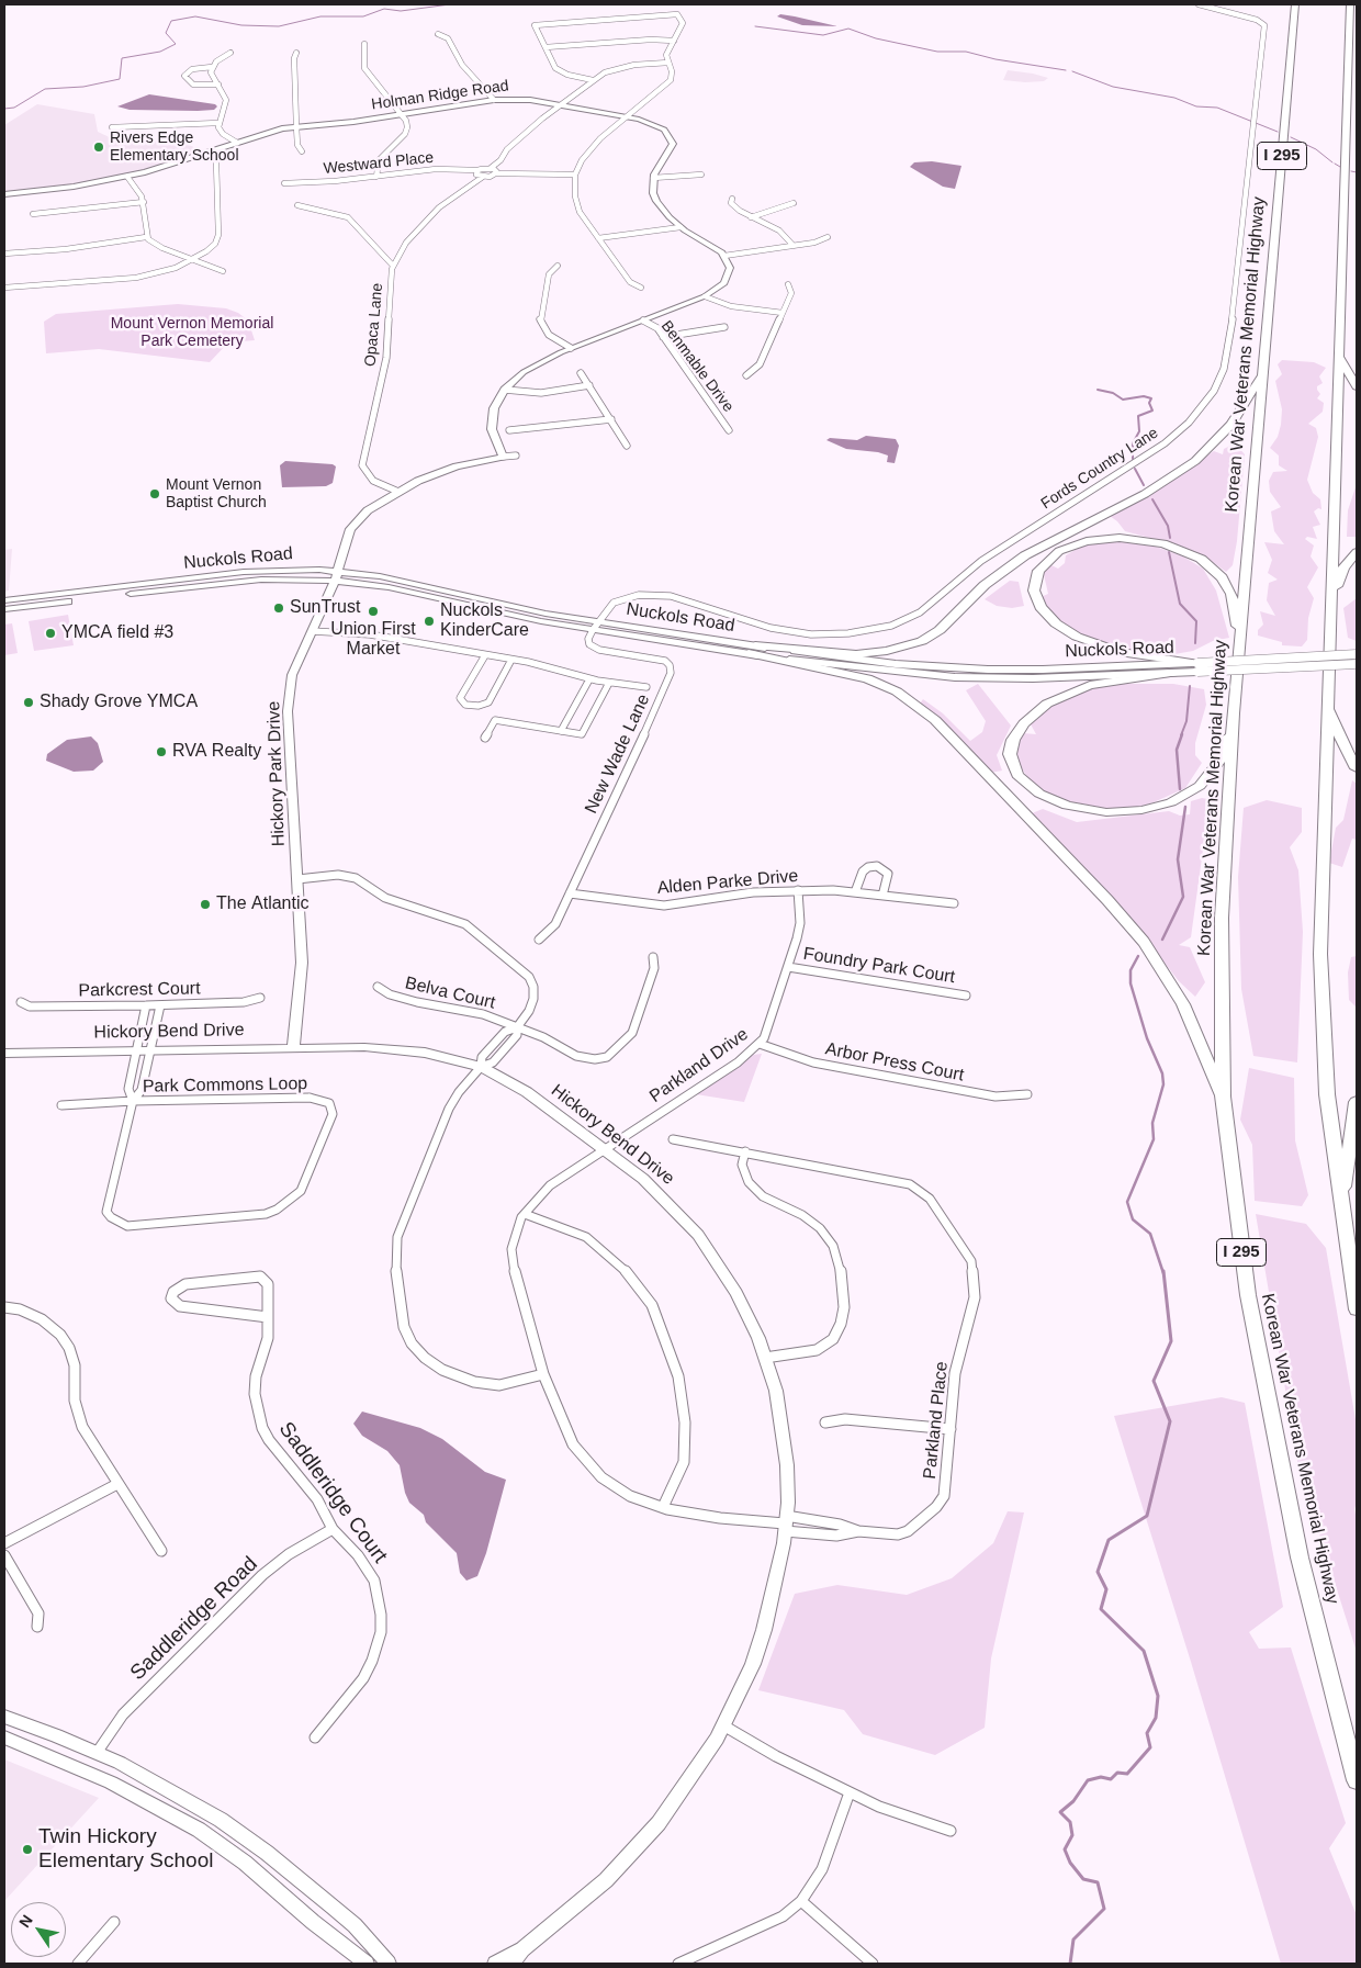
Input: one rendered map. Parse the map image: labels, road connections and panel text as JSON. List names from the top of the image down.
{
  "streets": {
    "highway": ["I 295", "Korean War Veterans Memorial Highway"],
    "street": [
      "Holman Ridge Road",
      "Westward Place",
      "Opaca Lane",
      "Benmable Drive",
      "Fords Country Lane",
      "Nuckols Road",
      "New Wade Lane",
      "Hickory Park Drive",
      "Alden Parke Drive",
      "Foundry Park Court",
      "Parkcrest Court",
      "Belva Court",
      "Hickory Bend Drive",
      "Arbor Press Court",
      "Parkland Drive",
      "Park Commons Loop",
      "Parkland Place",
      "Saddleridge Court",
      "Saddleridge Road"
    ]
  },
  "crossings": [
    ["Opaca Lane", "Hickory Park Drive"],
    ["Fords Country Lane", "Nuckols Road"],
    ["Fords Country Lane", "New Wade Lane"],
    ["Nuckols Road", "New Wade Lane"],
    ["Nuckols Road", "Hickory Park Drive"],
    ["New Wade Lane", "Alden Parke Drive"],
    ["Hickory Park Drive", "Hickory Bend Drive"],
    ["Alden Parke Drive", "Parkland Drive"],
    ["Foundry Park Court", "Parkland Drive"],
    ["Parkcrest Court", "Park Commons Loop"],
    ["Hickory Bend Drive", "Parkland Drive"],
    ["Hickory Bend Drive", "Park Commons Loop"],
    ["Hickory Bend Drive", "Parkland Place"],
    ["Arbor Press Court", "Parkland Drive"],
    ["Saddleridge Court", "Saddleridge Road"]
  ],
  "parks": ["Mount Vernon Memorial Park Cemetery"],
  "places": [
    "Rivers Edge Elementary School",
    "Mount Vernon Baptist Church",
    "SunTrust",
    "Union First Market",
    "Nuckols KinderCare",
    "YMCA field #3",
    "Shady Grove YMCA",
    "RVA Realty",
    "The Atlantic",
    "Twin Hickory Elementary School"
  ],
  "north": "top left"
}
